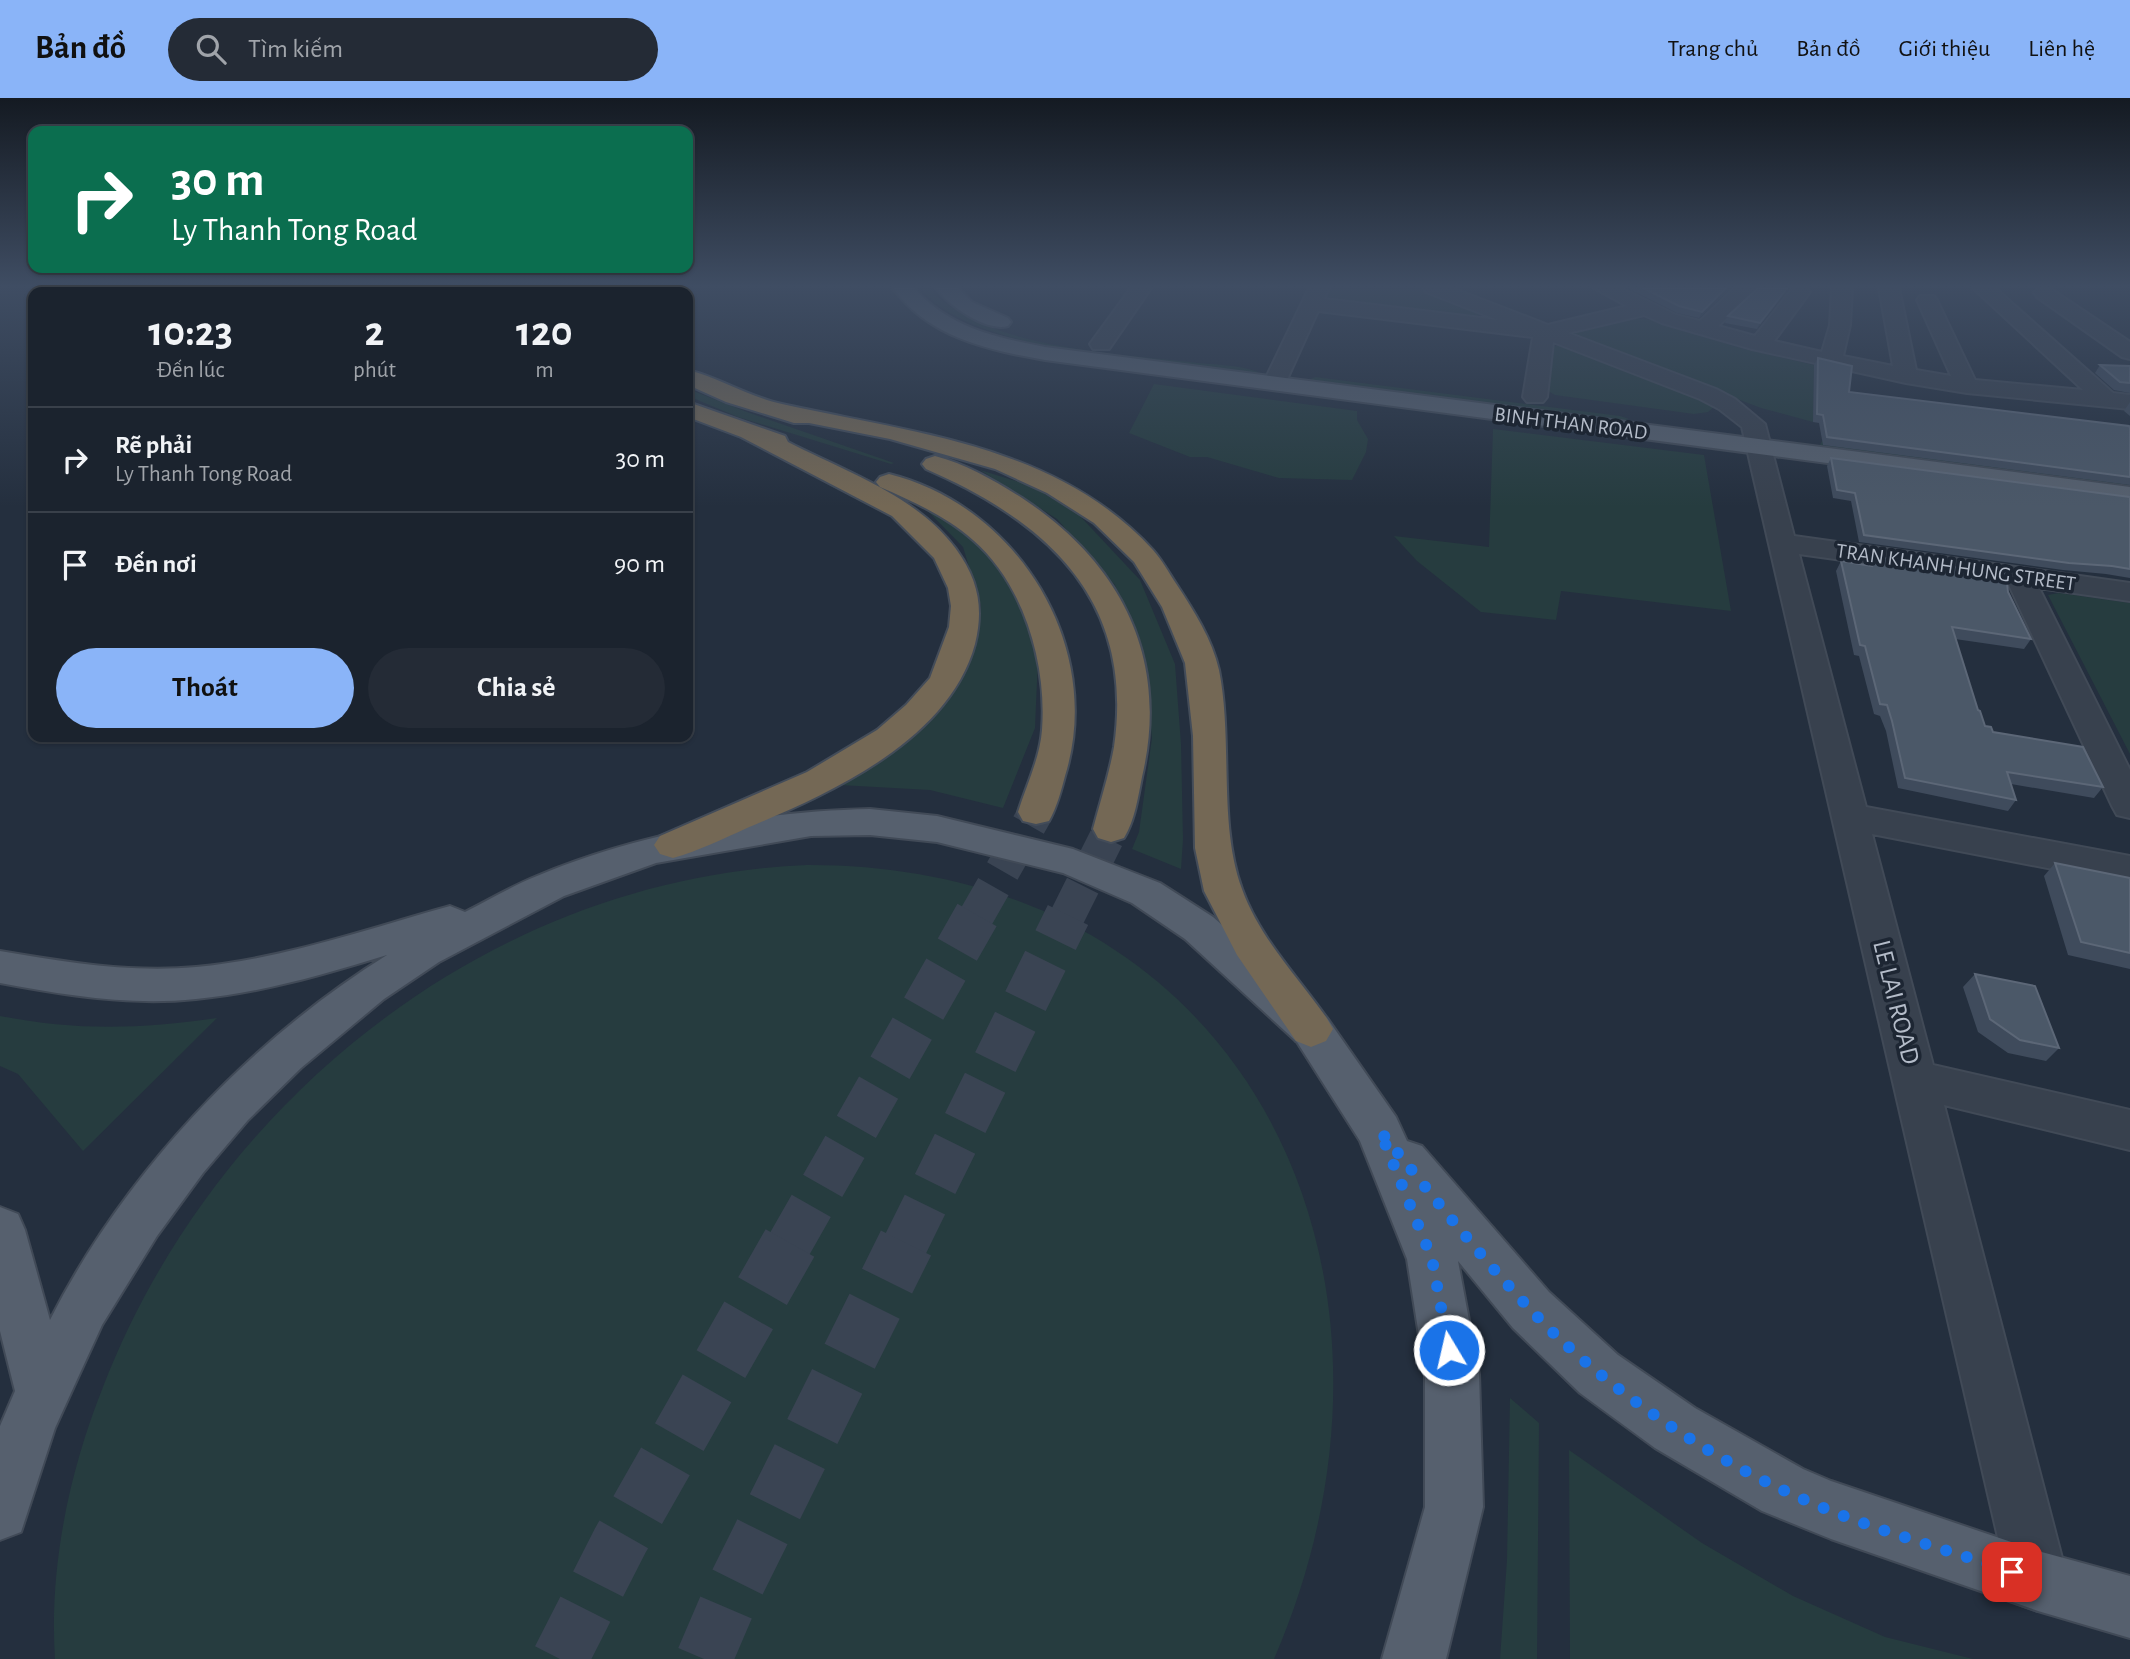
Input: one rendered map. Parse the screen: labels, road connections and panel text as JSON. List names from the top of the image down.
{
  "streets": {
    "main road": ["BINH THAN ROAD"],
    "street": ["TRAN KHANH HUNG STREET", "LE LAI ROAD"]
  },
  "crossings": [
    ["BINH THAN ROAD", "LE LAI ROAD"],
    ["TRAN KHANH HUNG STREET", "LE LAI ROAD"]
  ],
  "page": {
    "header": "Bản đồ",
    "search": "Tìm kiếm",
    "nav": [
      "Trang chủ",
      "Bản đồ",
      "Giới thiệu",
      "Liên hệ"
    ],
    "turn": ["30 m", "Ly Thanh Tong Road"],
    "eta": [
      "10:23",
      "Đến lúc",
      "2",
      "phút",
      "120",
      "m"
    ],
    "list": [
      {
        "name": "Rẽ phải",
        "note": "Ly Thanh Tong Road",
        "value": "30 m"
      },
      {
        "name": "Đến nơi",
        "value": "90 m"
      }
    ],
    "buttons": ["Thoát", "Chia sẻ"]
  }
}
